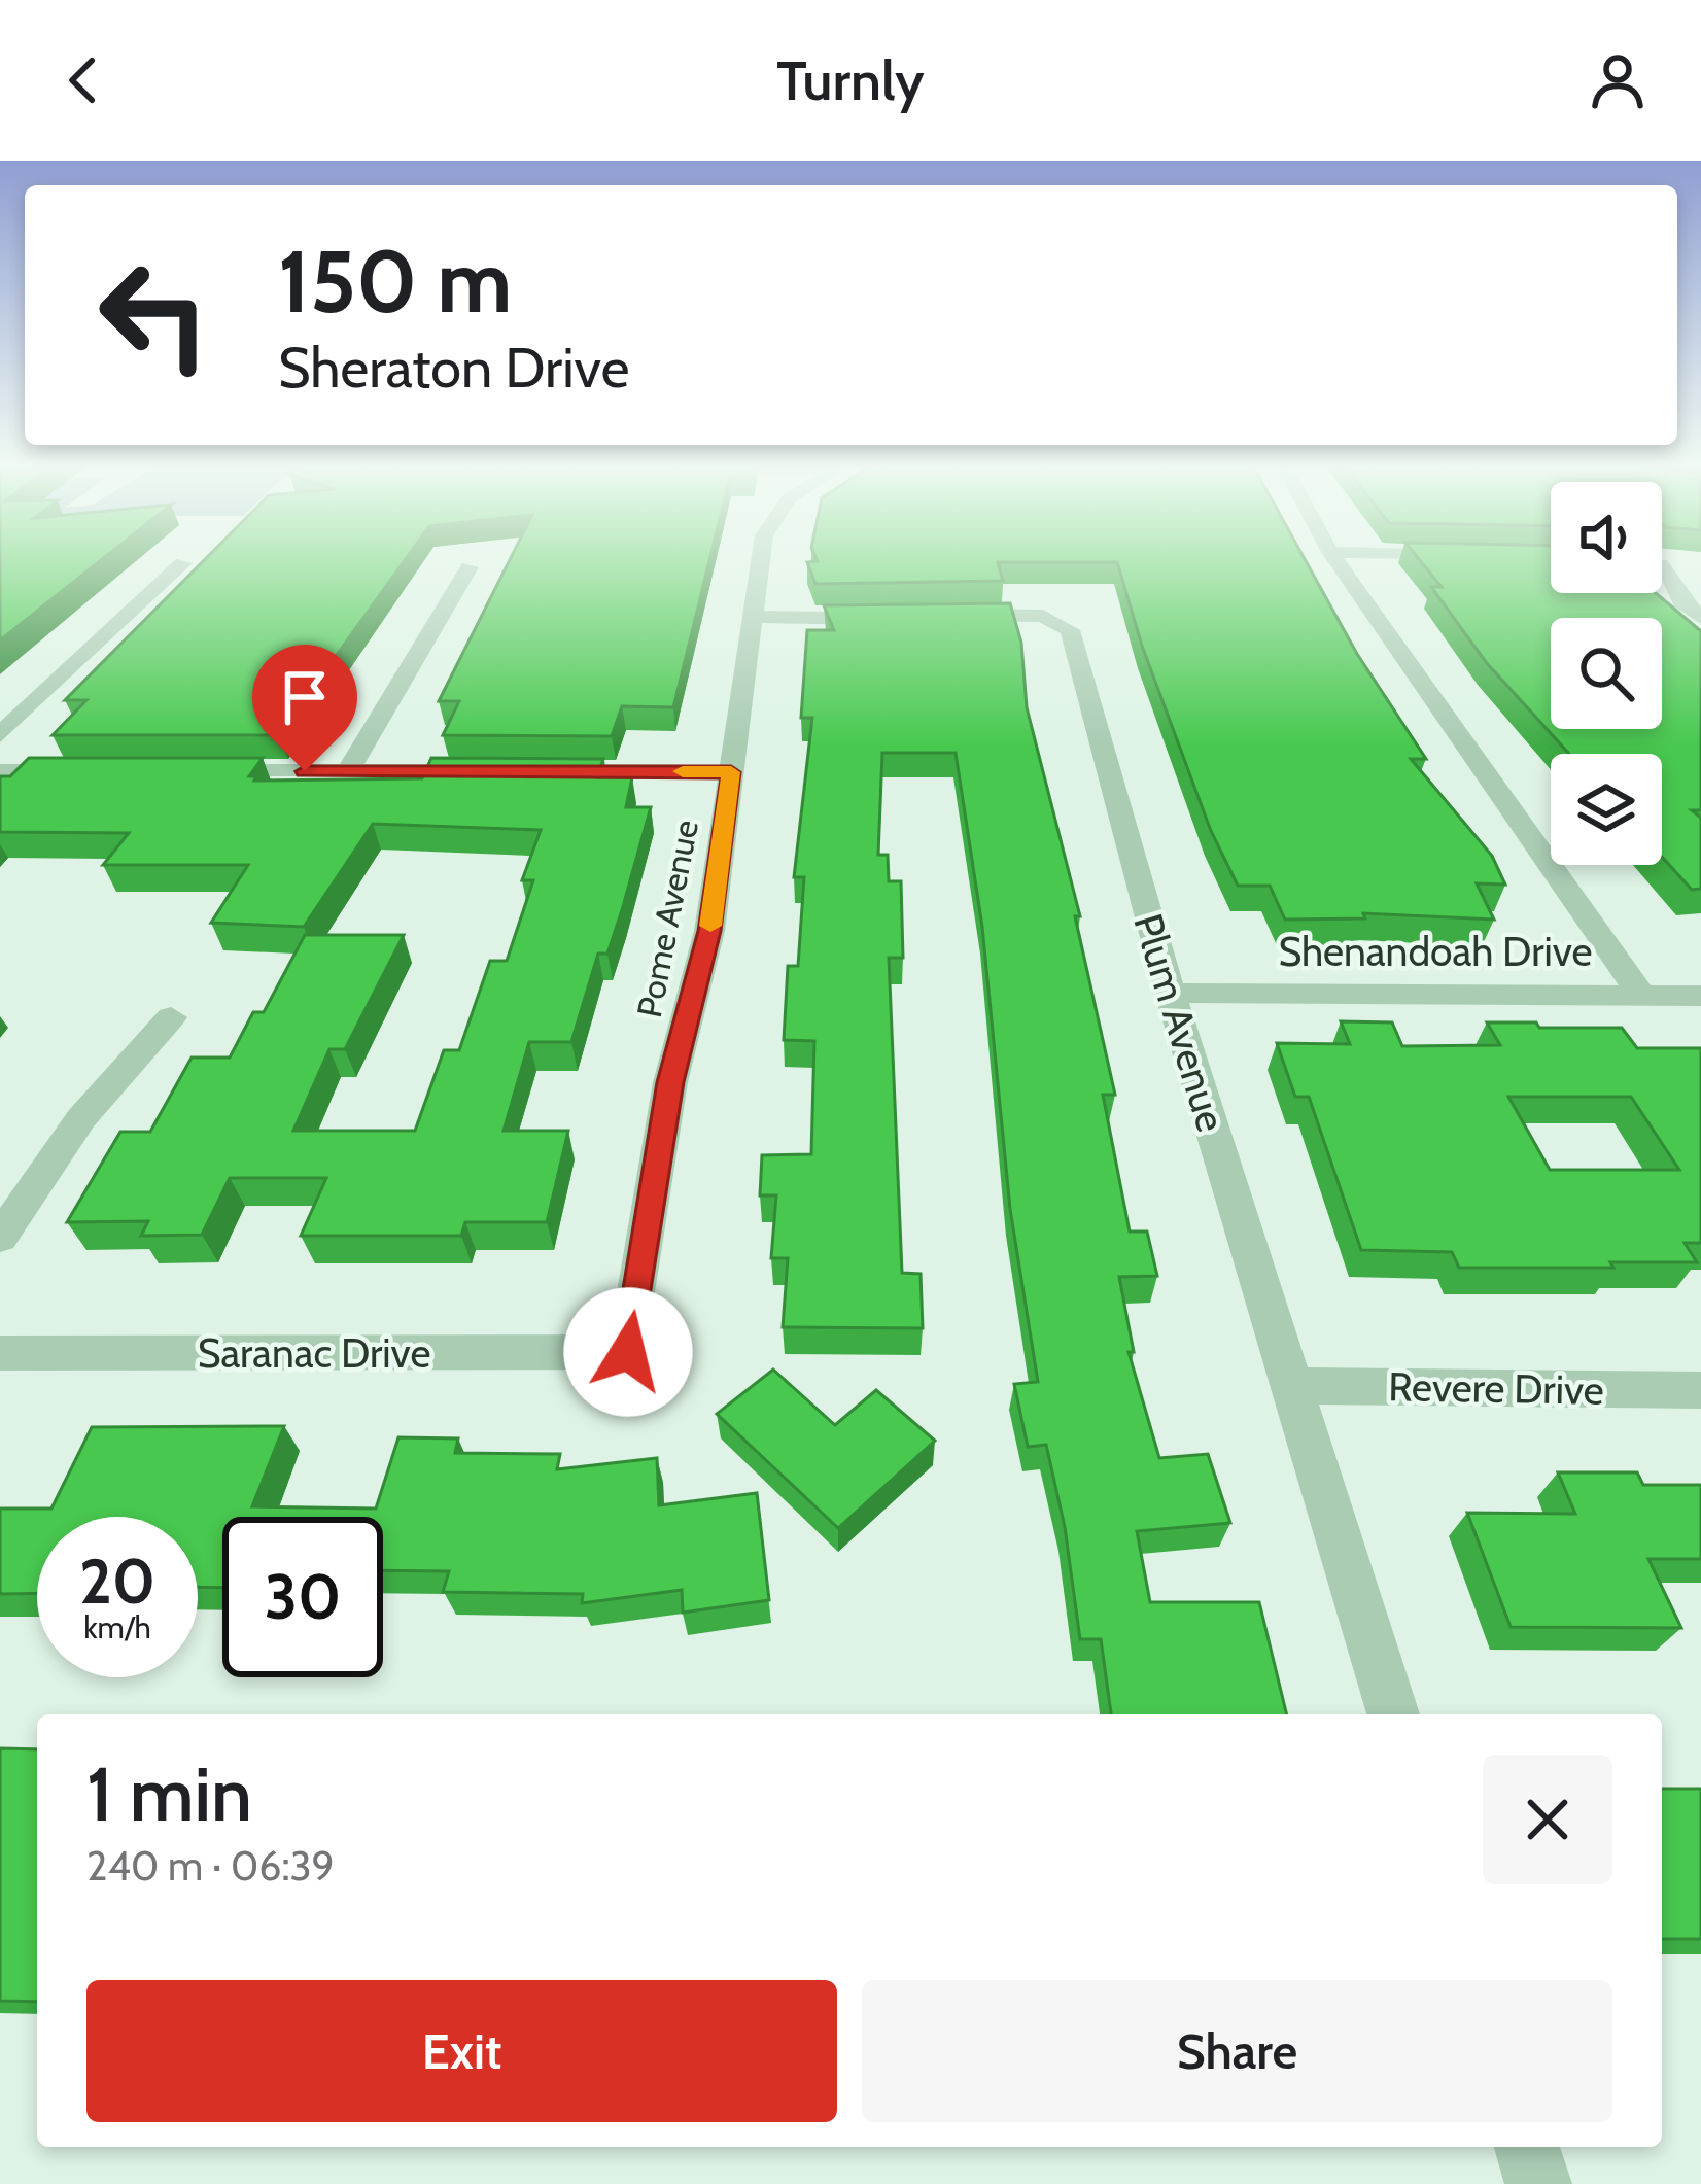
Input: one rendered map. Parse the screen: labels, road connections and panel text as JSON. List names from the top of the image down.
{
  "streets": {
    "street": [
      "Pome Avenue",
      "Shenandoah Drive",
      "Plum Avenue",
      "Saranac Drive",
      "Revere Drive"
    ]
  },
  "crossings": [
    ["Pome Avenue", "Plum Avenue"],
    ["Pome Avenue", "Saranac Drive"],
    ["Shenandoah Drive", "Plum Avenue"],
    ["Plum Avenue", "Revere Drive"]
  ],
  "page": {
    "header": "Turnly",
    "turn": ["150 m", "Sheraton Drive"],
    "speed": "20 km/h",
    "limit": "30",
    "heading": ["1 min", "240 m · 06:39"],
    "buttons": ["Exit", "Share"]
  }
}
